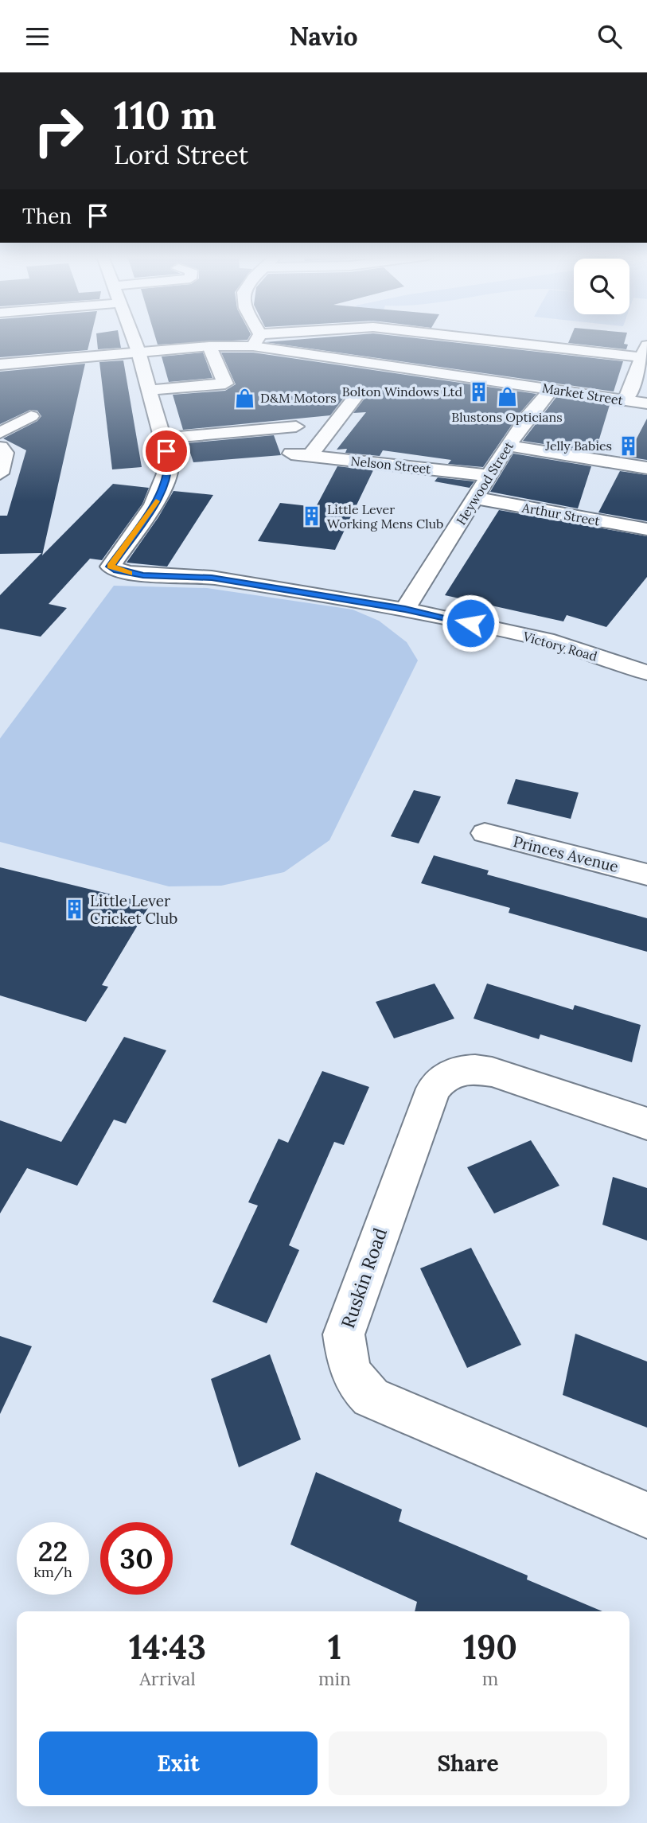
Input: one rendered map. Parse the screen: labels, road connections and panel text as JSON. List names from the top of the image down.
{
  "streets": {
    "street": [
      "Market Street",
      "Nelson Street",
      "Heywood Street",
      "Arthur Street",
      "Victory Road",
      "Princes Avenue",
      "Ruskin Road"
    ]
  },
  "crossings": [
    ["Market Street", "Heywood Street"],
    ["Nelson Street", "Heywood Street"],
    ["Heywood Street", "Arthur Street"],
    ["Heywood Street", "Victory Road"]
  ],
  "places": {
    "building": [
      "Bolton Windows Ltd",
      "Jelly Babies",
      "Little Lever Working Mens Club",
      "Little Lever Cricket Club"
    ],
    "shop": ["Blustons Opticians", "D&M Motors"]
  },
  "page": {
    "header": "Navio",
    "turn": ["110 m", "Lord Street"],
    "then": "Then",
    "speed": "22 km/h",
    "limit": "30",
    "eta": [
      "14:43",
      "Arrival",
      "1",
      "min",
      "190",
      "m"
    ],
    "buttons": ["Exit", "Share"]
  }
}
